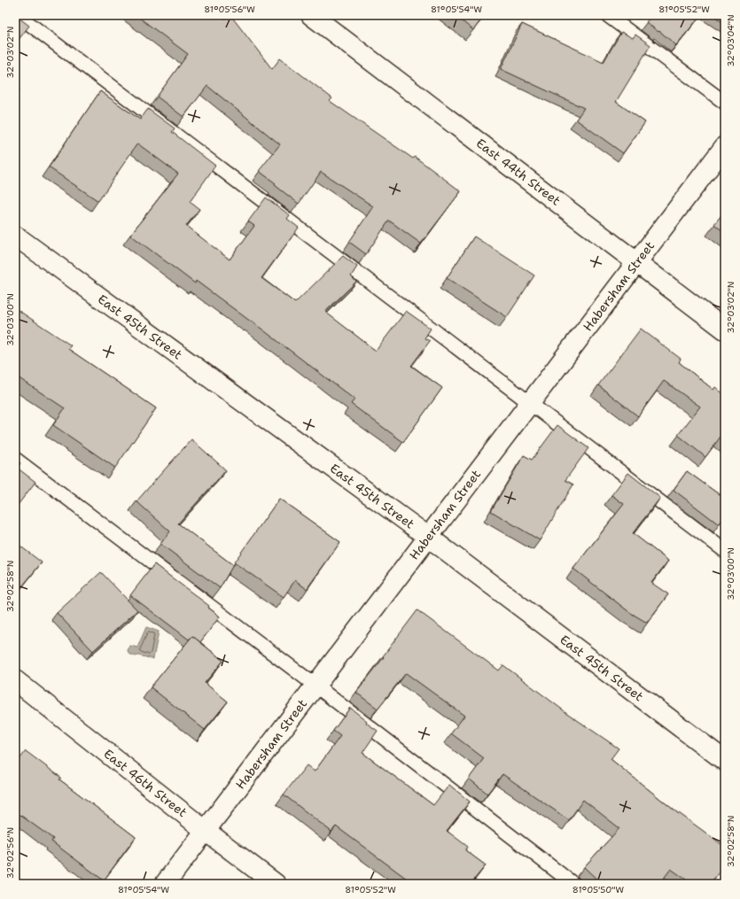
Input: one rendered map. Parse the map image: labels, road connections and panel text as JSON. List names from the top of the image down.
{
  "streets": {
    "street": [
      "East 44th Street",
      "Habersham Street",
      "East 45th Street",
      "East 46th Street"
    ]
  },
  "crossings": [
    ["East 44th Street", "Habersham Street"],
    ["Habersham Street", "East 45th Street"],
    ["Habersham Street", "East 46th Street"]
  ],
  "coordinates": [
    "81°05'56\"W",
    "81°05'54\"W",
    "81°05'52\"W",
    "32°03'04\"N",
    "32°03'02\"N",
    "32°03'00\"N",
    "32°02'58\"N",
    "32°02'56\"N",
    "81°05'50\"W"
  ]
}
